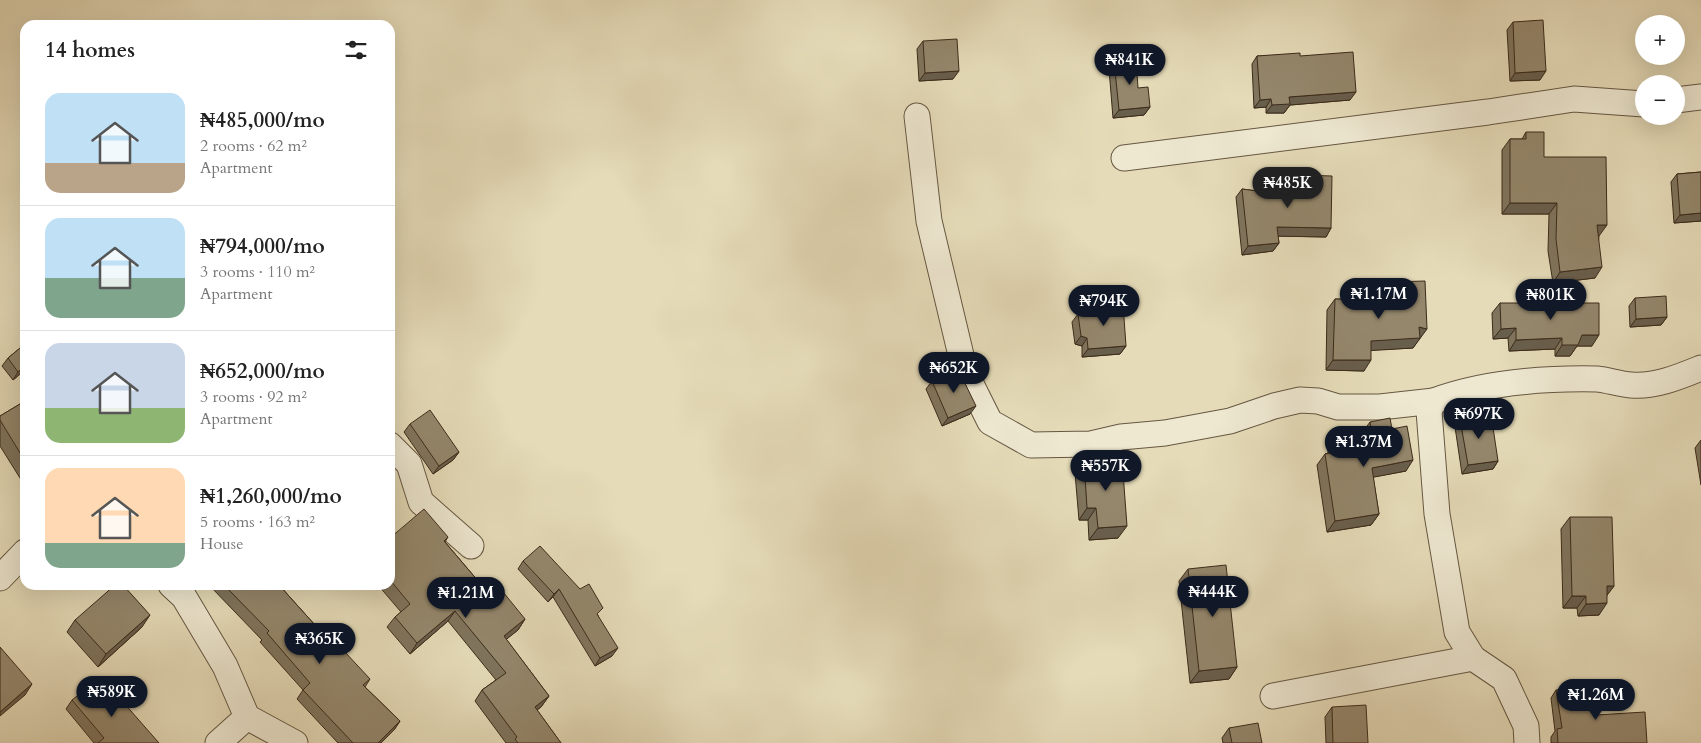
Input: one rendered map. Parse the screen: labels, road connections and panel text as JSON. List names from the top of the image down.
{
  "page": {
    "map_buttons": ["+", "−"],
    "heading": "14 homes",
    "price": [
      "₦841K",
      "₦485K",
      "₦1.17M",
      "₦801K",
      "₦794K",
      "₦652K",
      "₦697K",
      "₦1.37M",
      "₦557K",
      "₦444K",
      "₦1.21M",
      "₦365K",
      "₦589K",
      "₦1.26M"
    ],
    "list": [
      {
        "name": "₦485,000/mo",
        "note": "2 rooms · 62 m² · Apartment"
      },
      {
        "name": "₦794,000/mo",
        "note": "3 rooms · 110 m² · Apartment"
      },
      {
        "name": "₦652,000/mo",
        "note": "3 rooms · 92 m² · Apartment"
      },
      {
        "name": "₦1,260,000/mo",
        "note": "5 rooms · 163 m² · House"
      }
    ]
  }
}
